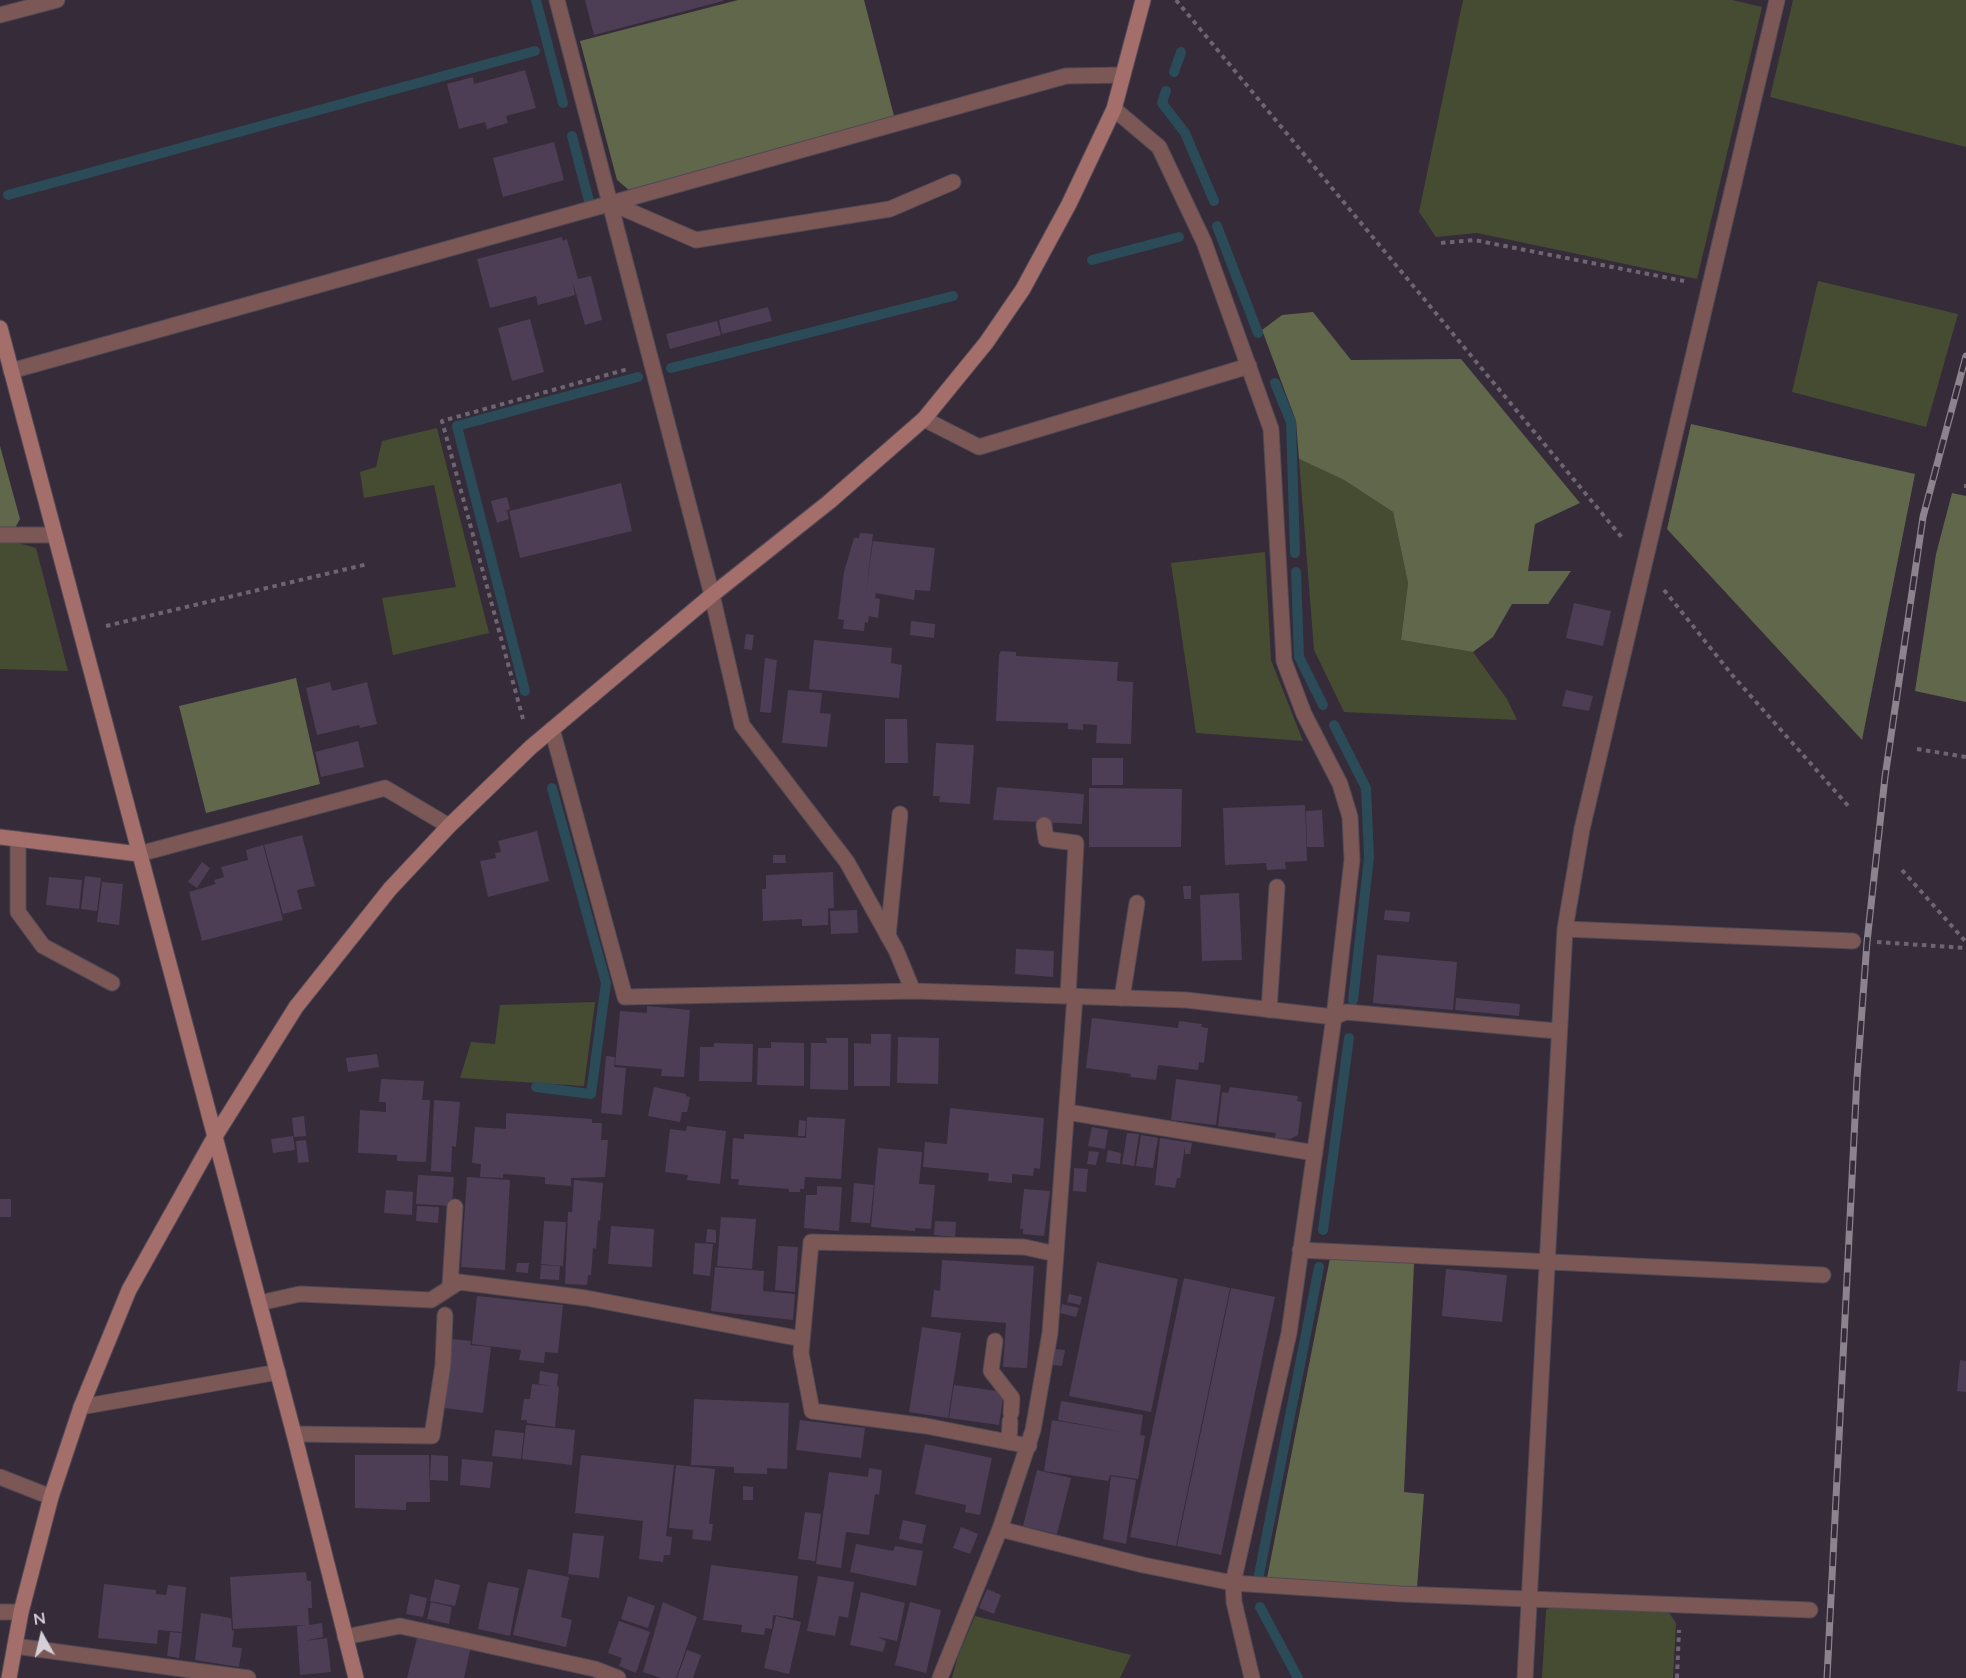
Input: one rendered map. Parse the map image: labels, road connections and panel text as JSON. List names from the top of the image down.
{
  "north": "top"
}
